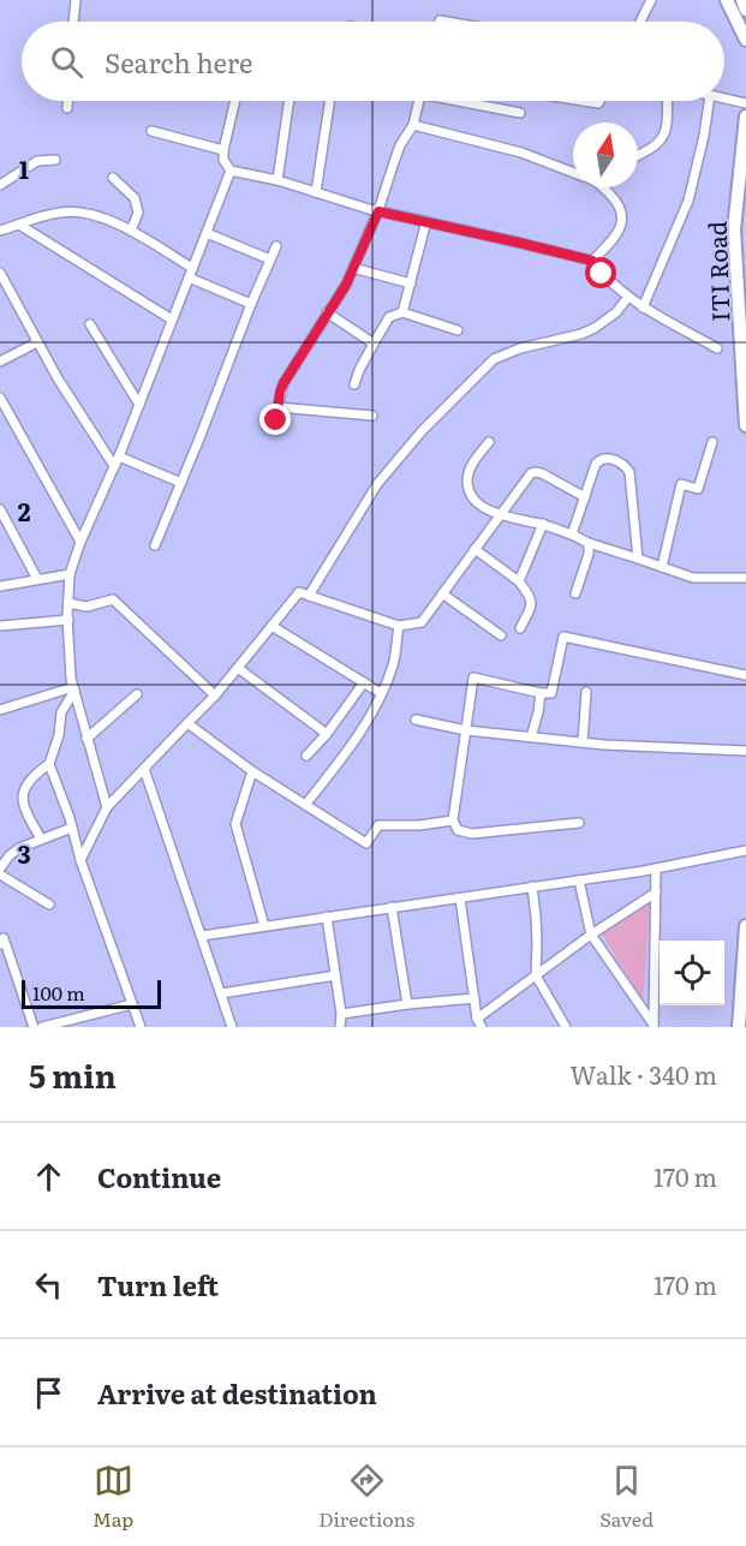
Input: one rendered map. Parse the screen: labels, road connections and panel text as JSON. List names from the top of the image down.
{
  "streets": {
    "main road": ["ITI Road"]
  },
  "scale_bar": "100 m",
  "north": "top",
  "page": {
    "search": "Search here",
    "scale": "100 m",
    "heading": ["5 min", "Walk · 340 m"],
    "list": [
      ["Continue", "170 m"],
      ["Turn left", "170 m"],
      "Arrive at destination"
    ],
    "nav": ["Map", "Directions", "Saved"]
  },
  "grid": {
    "rows": ["1", "2", "3"]
  }
}
